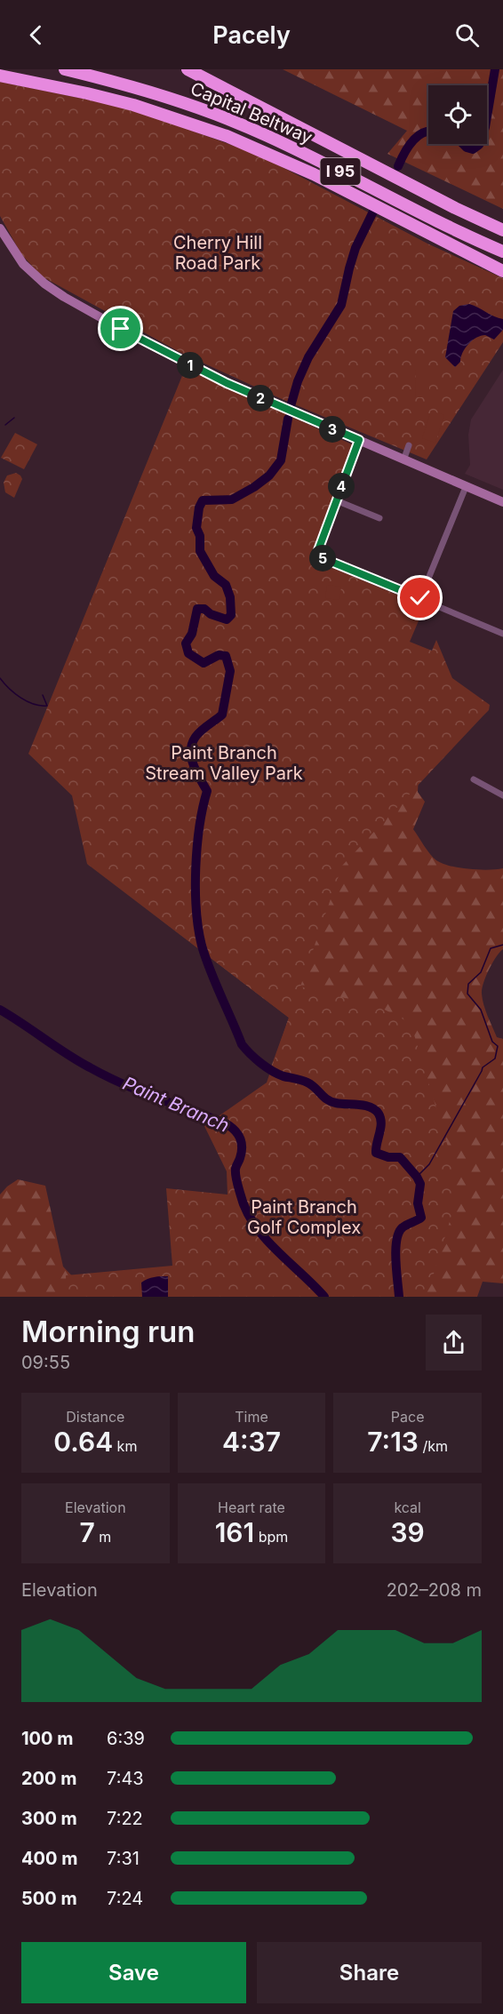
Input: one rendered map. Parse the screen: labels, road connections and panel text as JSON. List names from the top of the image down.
{
  "streets": {
    "highway": ["Capital Beltway", "I 95"]
  },
  "water": ["Paint Branch"],
  "parks": ["Cherry Hill Road Park", "Paint Branch Stream Valley Park", "Paint Branch Golf Complex"],
  "page": {
    "header": "Pacely",
    "pins": [
      "1",
      "2",
      "3",
      "4",
      "5"
    ],
    "heading": ["Morning run", "09:55"],
    "stats": [
      ["Distance", "0.64 km"],
      ["Time", "4:37"],
      ["Pace", "7:13 /km"],
      ["Elevation", "7 m"],
      ["Heart rate", "161 bpm"],
      ["kcal", "39"]
    ],
    "chart": ["Elevation", "202–208 m"],
    "list": [
      {
        "name": "100 m",
        "note": "6:39"
      },
      {
        "name": "200 m",
        "note": "7:43"
      },
      {
        "name": "300 m",
        "note": "7:22"
      },
      {
        "name": "400 m",
        "note": "7:31"
      },
      {
        "name": "500 m",
        "note": "7:24"
      }
    ],
    "buttons": ["Save", "Share"]
  }
}
